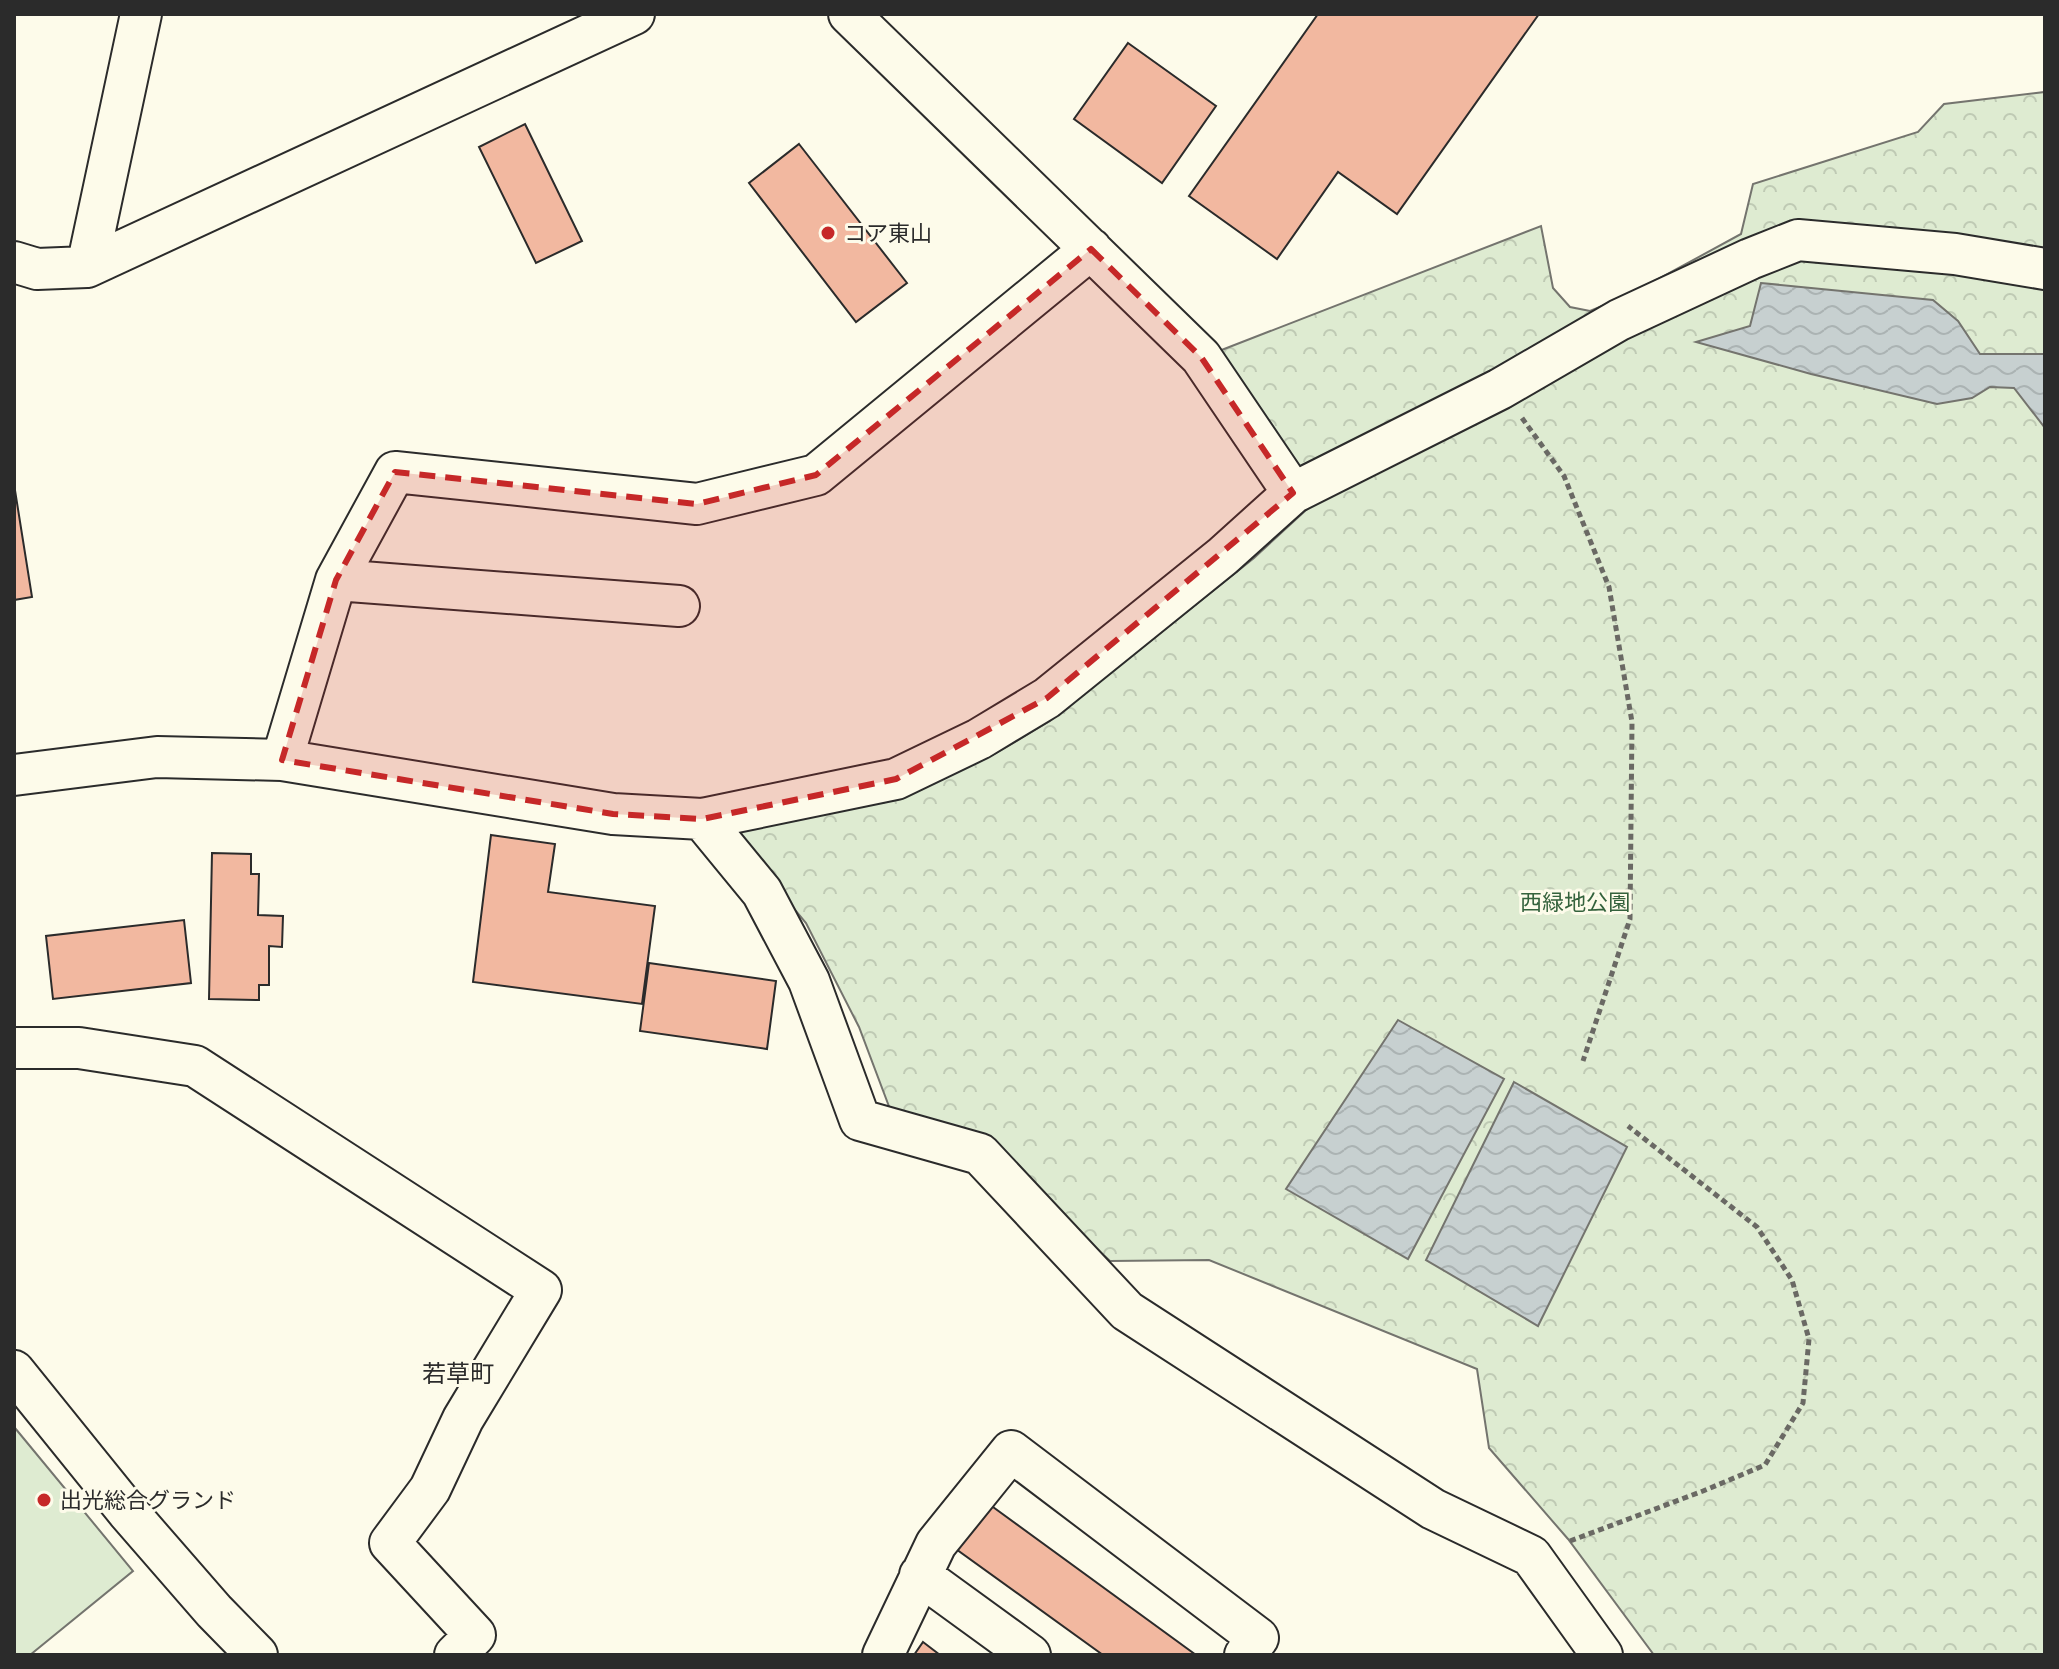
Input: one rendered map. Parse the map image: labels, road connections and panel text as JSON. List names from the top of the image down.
{
  "districts": ["若草町"],
  "parks": ["西緑地公園"],
  "places": ["コア東山", "出光総合グランド"]
}
